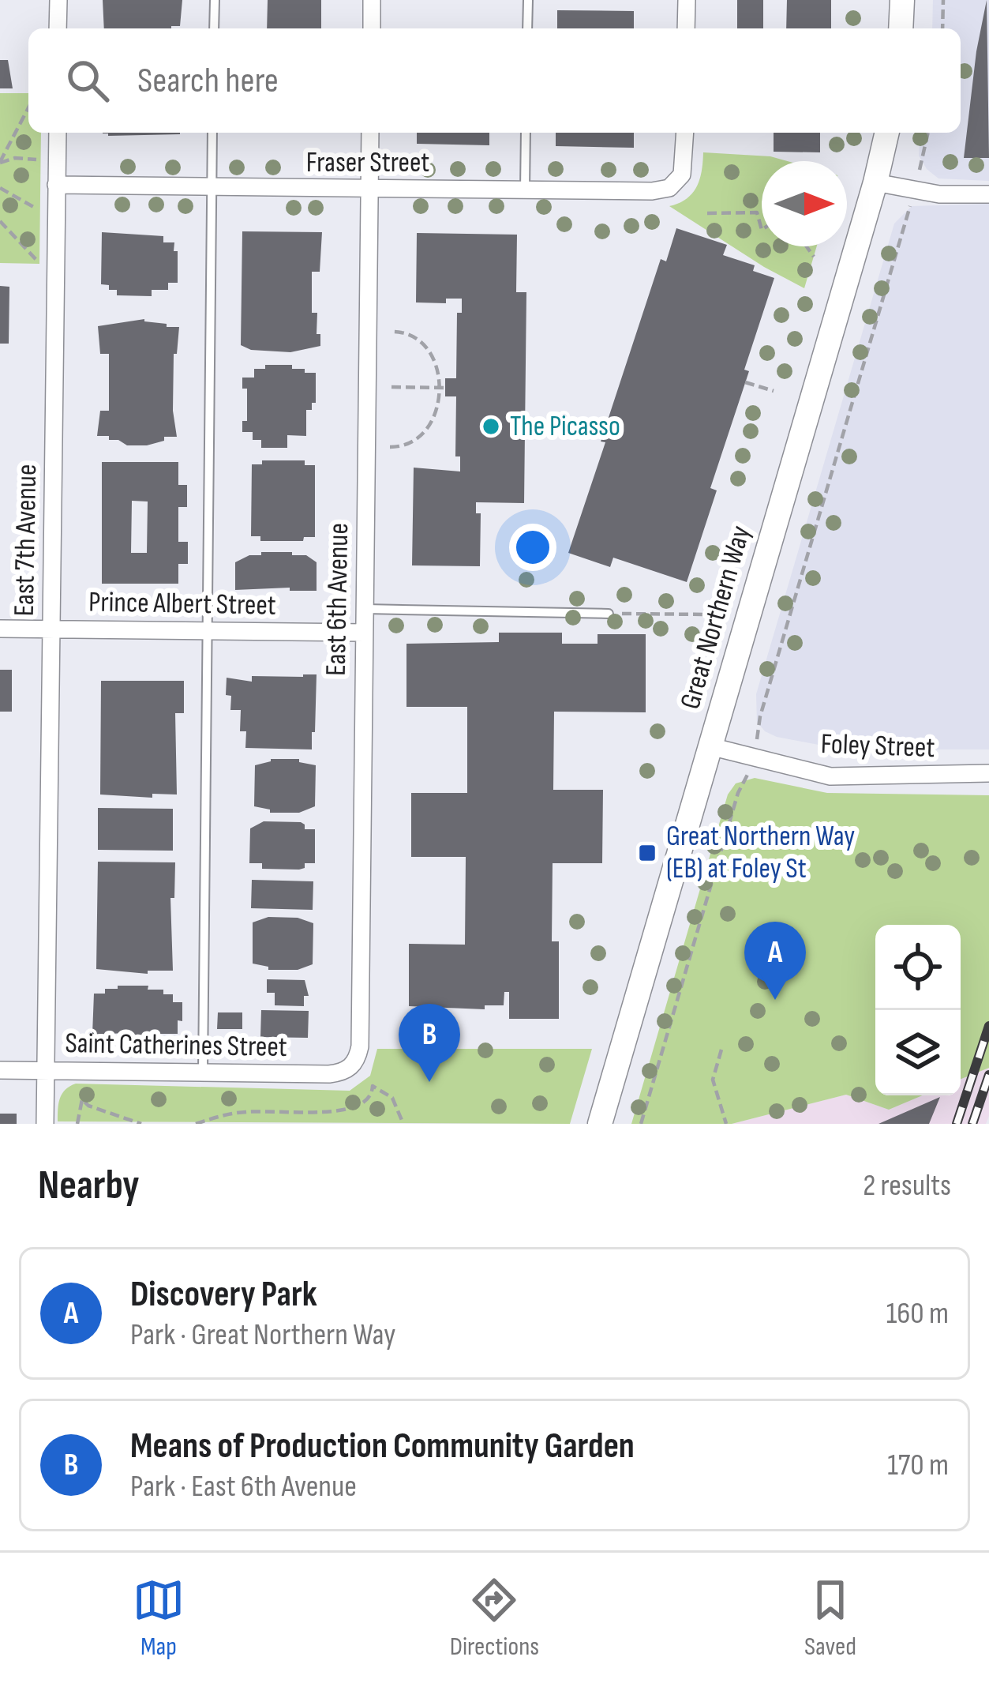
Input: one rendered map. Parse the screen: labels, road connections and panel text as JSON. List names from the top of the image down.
{
  "streets": {
    "main road": ["Great Northern Way"],
    "street": [
      "Fraser Street",
      "East 7th Avenue",
      "East 6th Avenue",
      "Prince Albert Street",
      "Foley Street",
      "Saint Catherines Street"
    ]
  },
  "crossings": [
    ["Fraser Street", "East 7th Avenue"],
    ["Fraser Street", "East 6th Avenue"],
    ["East 7th Avenue", "Prince Albert Street"],
    ["East 7th Avenue", "Saint Catherines Street"],
    ["East 6th Avenue", "Prince Albert Street"],
    ["East 6th Avenue", "Saint Catherines Street"],
    ["Great Northern Way", "Foley Street"]
  ],
  "places": {
    "other": ["The Picasso"],
    "transit": ["Great Northern Way (EB) at Foley St"]
  },
  "north": "right",
  "page": {
    "search": "Search here",
    "pins": ["A", "B"],
    "heading": ["Nearby", "2 results"],
    "list": [
      {
        "mark": "A",
        "name": "Discovery Park",
        "note": "Park · Great Northern Way",
        "value": "160 m"
      },
      {
        "mark": "B",
        "name": "Means of Production Community Garden",
        "note": "Park · East 6th Avenue",
        "value": "170 m"
      }
    ],
    "nav": ["Map", "Directions", "Saved"]
  }
}
